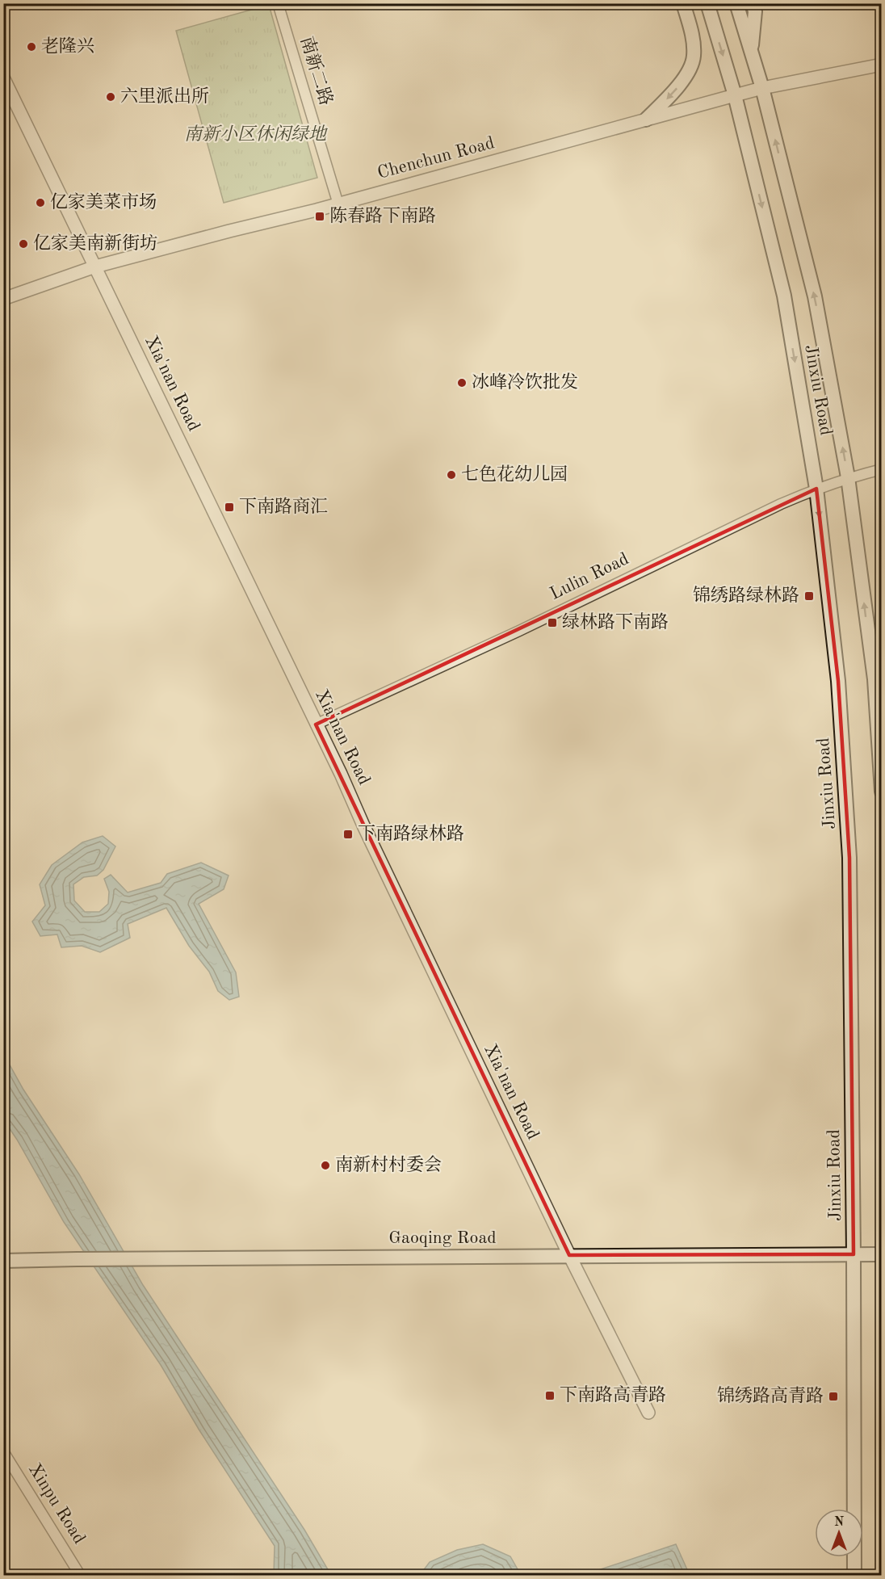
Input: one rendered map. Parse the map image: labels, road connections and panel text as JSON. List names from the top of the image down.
{
  "streets": {
    "main road": ["Jinxiu Road", "Gaoqing Road"],
    "street": [
      "南新二路",
      "Chenchun Road",
      "Xia'nan Road",
      "Lulin Road",
      "Xinpu Road"
    ]
  },
  "crossings": [
    ["南新二路", "Chenchun Road"],
    ["Chenchun Road", "Xia'nan Road"],
    ["Chenchun Road", "Jinxiu Road"],
    ["Xia'nan Road", "Lulin Road"],
    ["Xia'nan Road", "Gaoqing Road"],
    ["Jinxiu Road", "Lulin Road"],
    ["Jinxiu Road", "Gaoqing Road"]
  ],
  "parks": ["南新小区休闲绿地"],
  "places": {
    "other": [
      "老隆兴",
      "六里派出所",
      "亿家美菜市场",
      "亿家美南新街坊",
      "冰峰冷饮批发",
      "七色花幼儿园",
      "南新村村委会"
    ],
    "transit": [
      "陈春路下南路",
      "下南路商汇",
      "锦绣路绿林路",
      "绿林路下南路",
      "下南路绿林路",
      "下南路高青路",
      "锦绣路高青路"
    ]
  },
  "north": "top"
}
